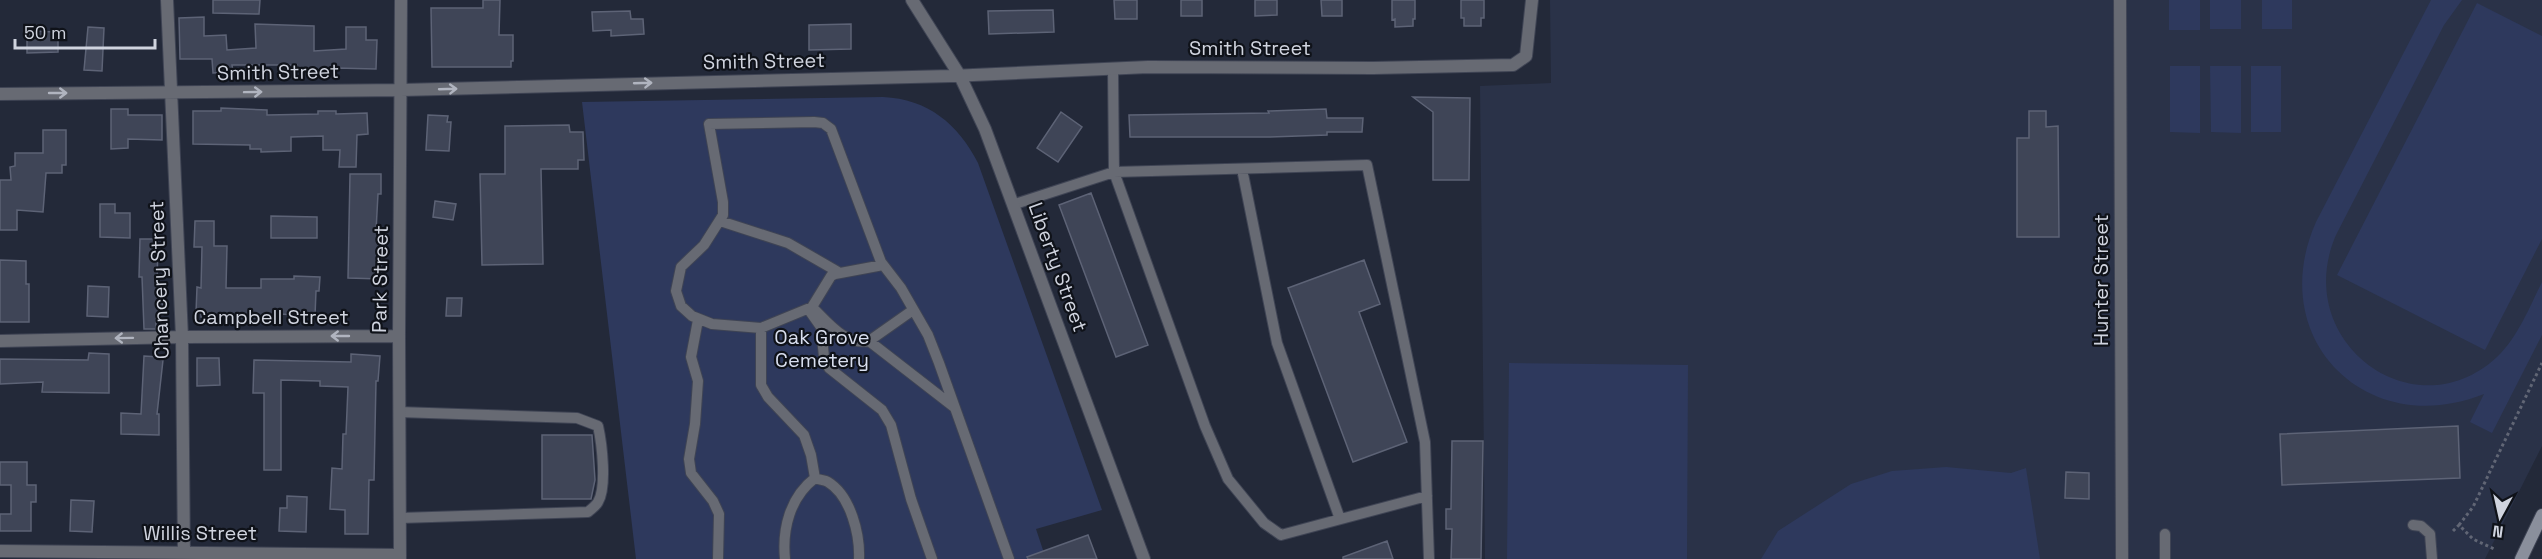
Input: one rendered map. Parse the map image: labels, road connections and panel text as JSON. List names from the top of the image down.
{
  "streets": {
    "street": [
      "Smith Street",
      "Liberty Street",
      "Park Street",
      "Chancery Street",
      "Hunter Street",
      "Campbell Street",
      "Willis Street"
    ]
  },
  "crossings": [
    ["Smith Street", "Liberty Street"],
    ["Smith Street", "Park Street"],
    ["Smith Street", "Chancery Street"],
    ["Park Street", "Campbell Street"],
    ["Park Street", "Willis Street"],
    ["Chancery Street", "Campbell Street"],
    ["Chancery Street", "Willis Street"]
  ],
  "one_way": ["Smith Street", "Campbell Street"],
  "parks": ["Oak Grove Cemetery"],
  "scale_bar": "50 m",
  "north": "bottom"
}
